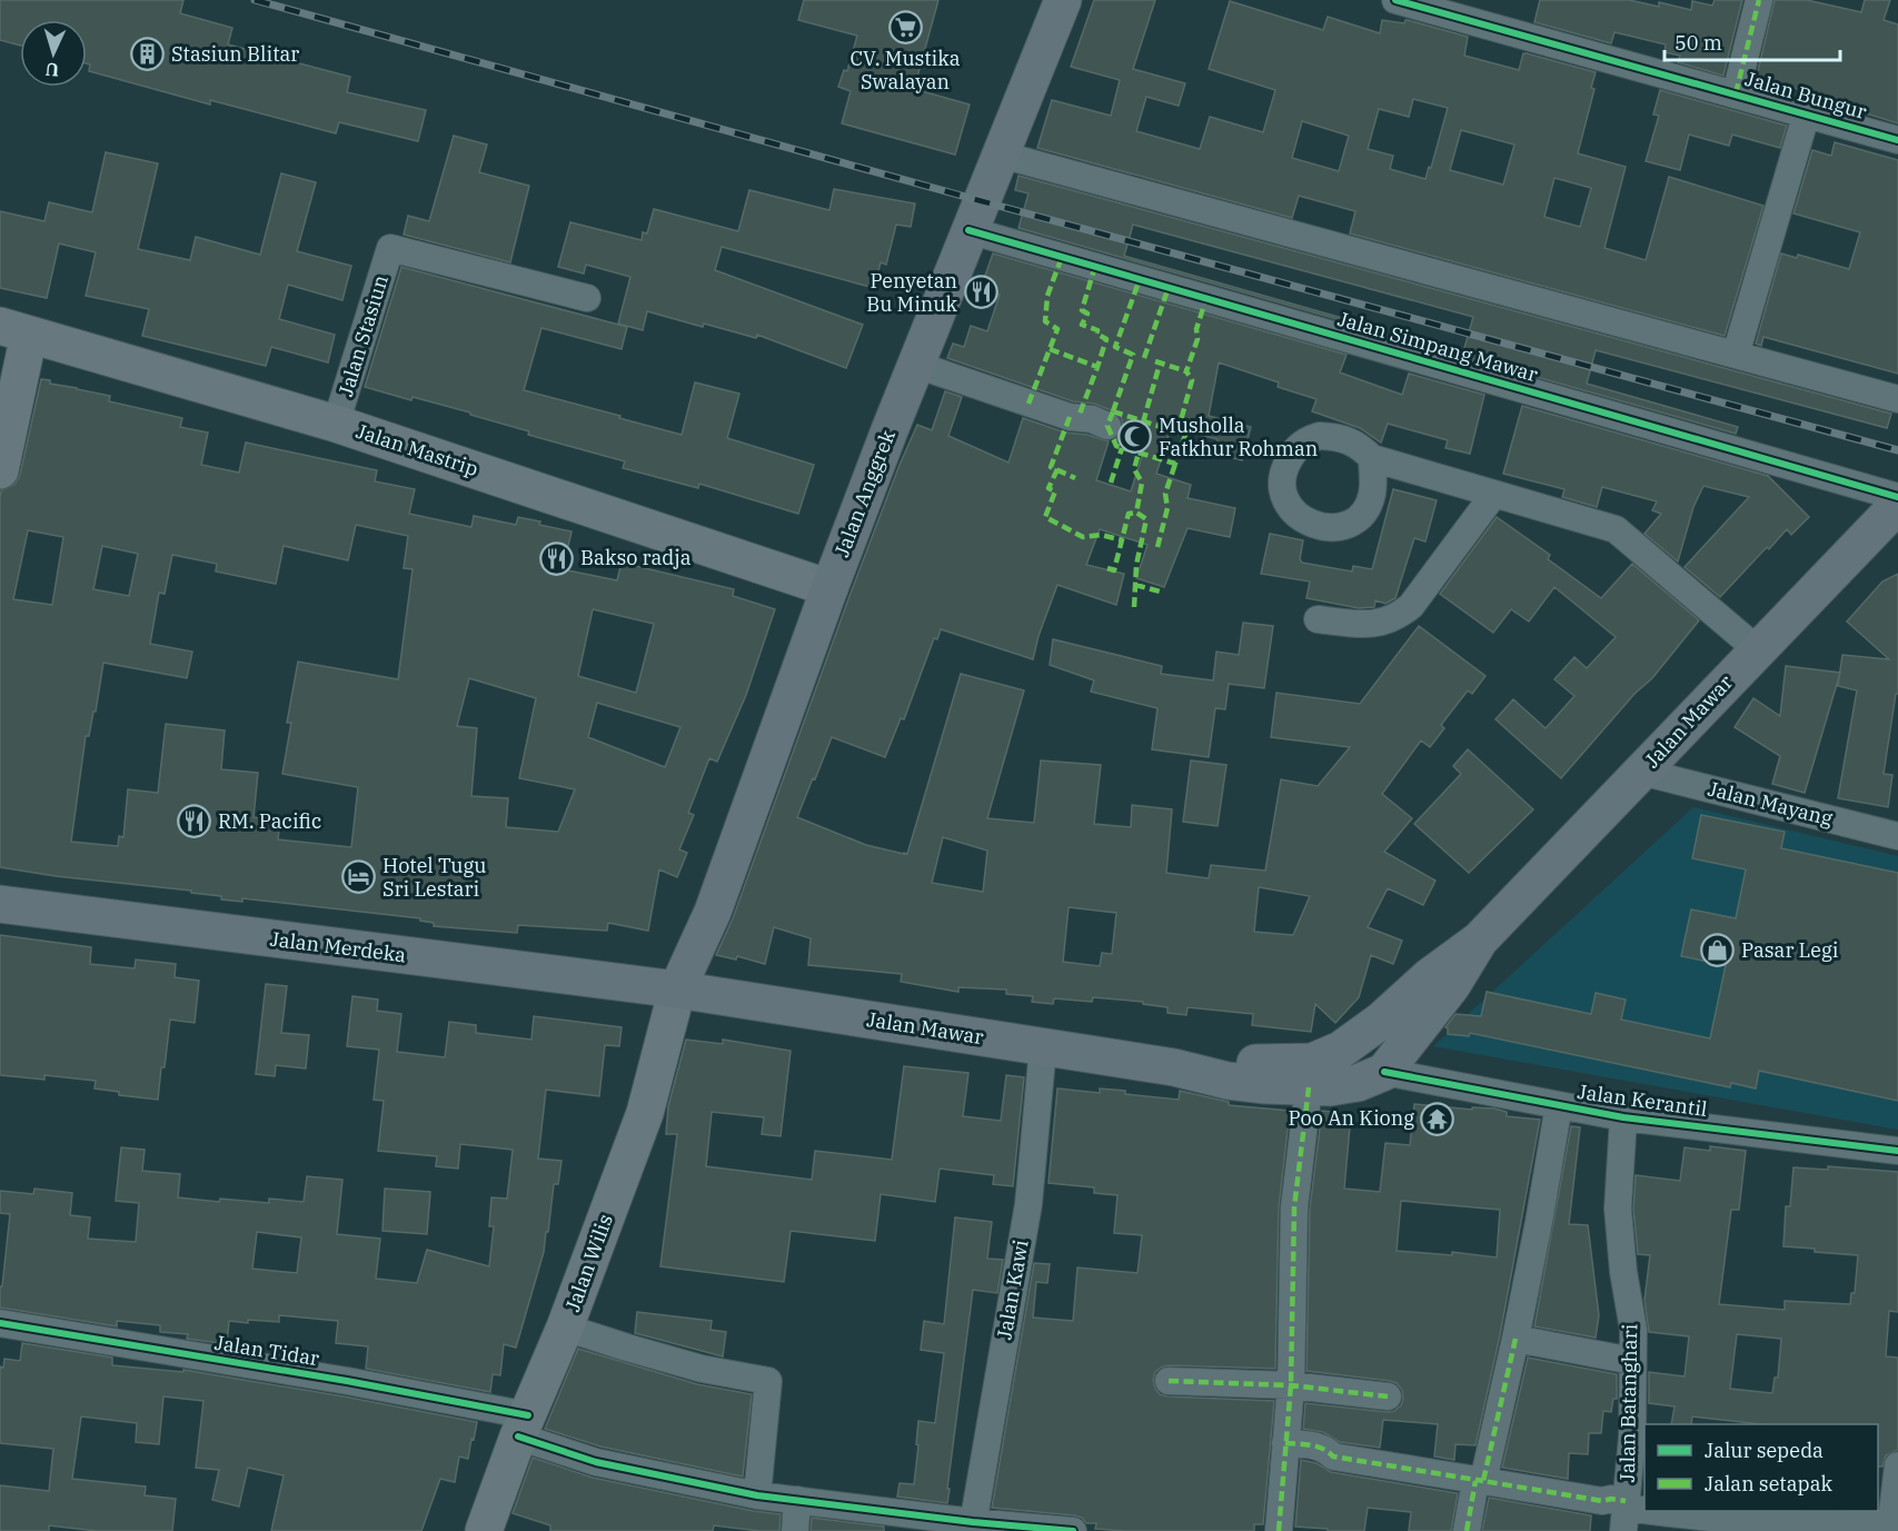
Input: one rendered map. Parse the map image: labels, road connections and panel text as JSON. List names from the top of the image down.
{
  "streets": {
    "main road": [
      "Jalan Mastrip",
      "Jalan Anggrek",
      "Jalan Mawar",
      "Jalan Merdeka",
      "Jalan Wilis"
    ],
    "street": [
      "Jalan Bungur",
      "Jalan Stasiun",
      "Jalan Simpang Mawar",
      "Jalan Mayang",
      "Jalan Kerantil",
      "Jalan Kawi",
      "Jalan Tidar",
      "Jalan Batanghari"
    ]
  },
  "crossings": [
    ["Jalan Stasiun", "Jalan Mastrip"],
    ["Jalan Simpang Mawar", "Jalan Anggrek"],
    ["Jalan Simpang Mawar", "Jalan Mawar"],
    ["Jalan Mastrip", "Jalan Anggrek"],
    ["Jalan Anggrek", "Jalan Mawar"],
    ["Jalan Anggrek", "Jalan Merdeka"],
    ["Jalan Anggrek", "Jalan Wilis"],
    ["Jalan Mawar", "Jalan Mayang"],
    ["Jalan Mawar", "Jalan Merdeka"],
    ["Jalan Mawar", "Jalan Kerantil"],
    ["Jalan Mawar", "Jalan Wilis"],
    ["Jalan Mawar", "Jalan Kawi"],
    ["Jalan Merdeka", "Jalan Wilis"],
    ["Jalan Kerantil", "Jalan Batanghari"],
    ["Jalan Wilis", "Jalan Tidar"],
    ["Jalan Kawi", "Jalan Tidar"]
  ],
  "places": {
    "supermarket": ["CV. Mustika Swalayan"],
    "building": ["Stasiun Blitar"],
    "restaurant": ["Penyetan Bu Minuk", "Bakso radja", "RM. Pacific"],
    "mosque": ["Musholla Fatkhur Rohman"],
    "hotel": ["Hotel Tugu Sri Lestari"],
    "shop": ["Pasar Legi"],
    "temple": ["Poo An Kiong"]
  },
  "legend": ["Jalur sepeda", "Jalan setapak"],
  "scale_bar": "50 m",
  "north": "bottom"
}
